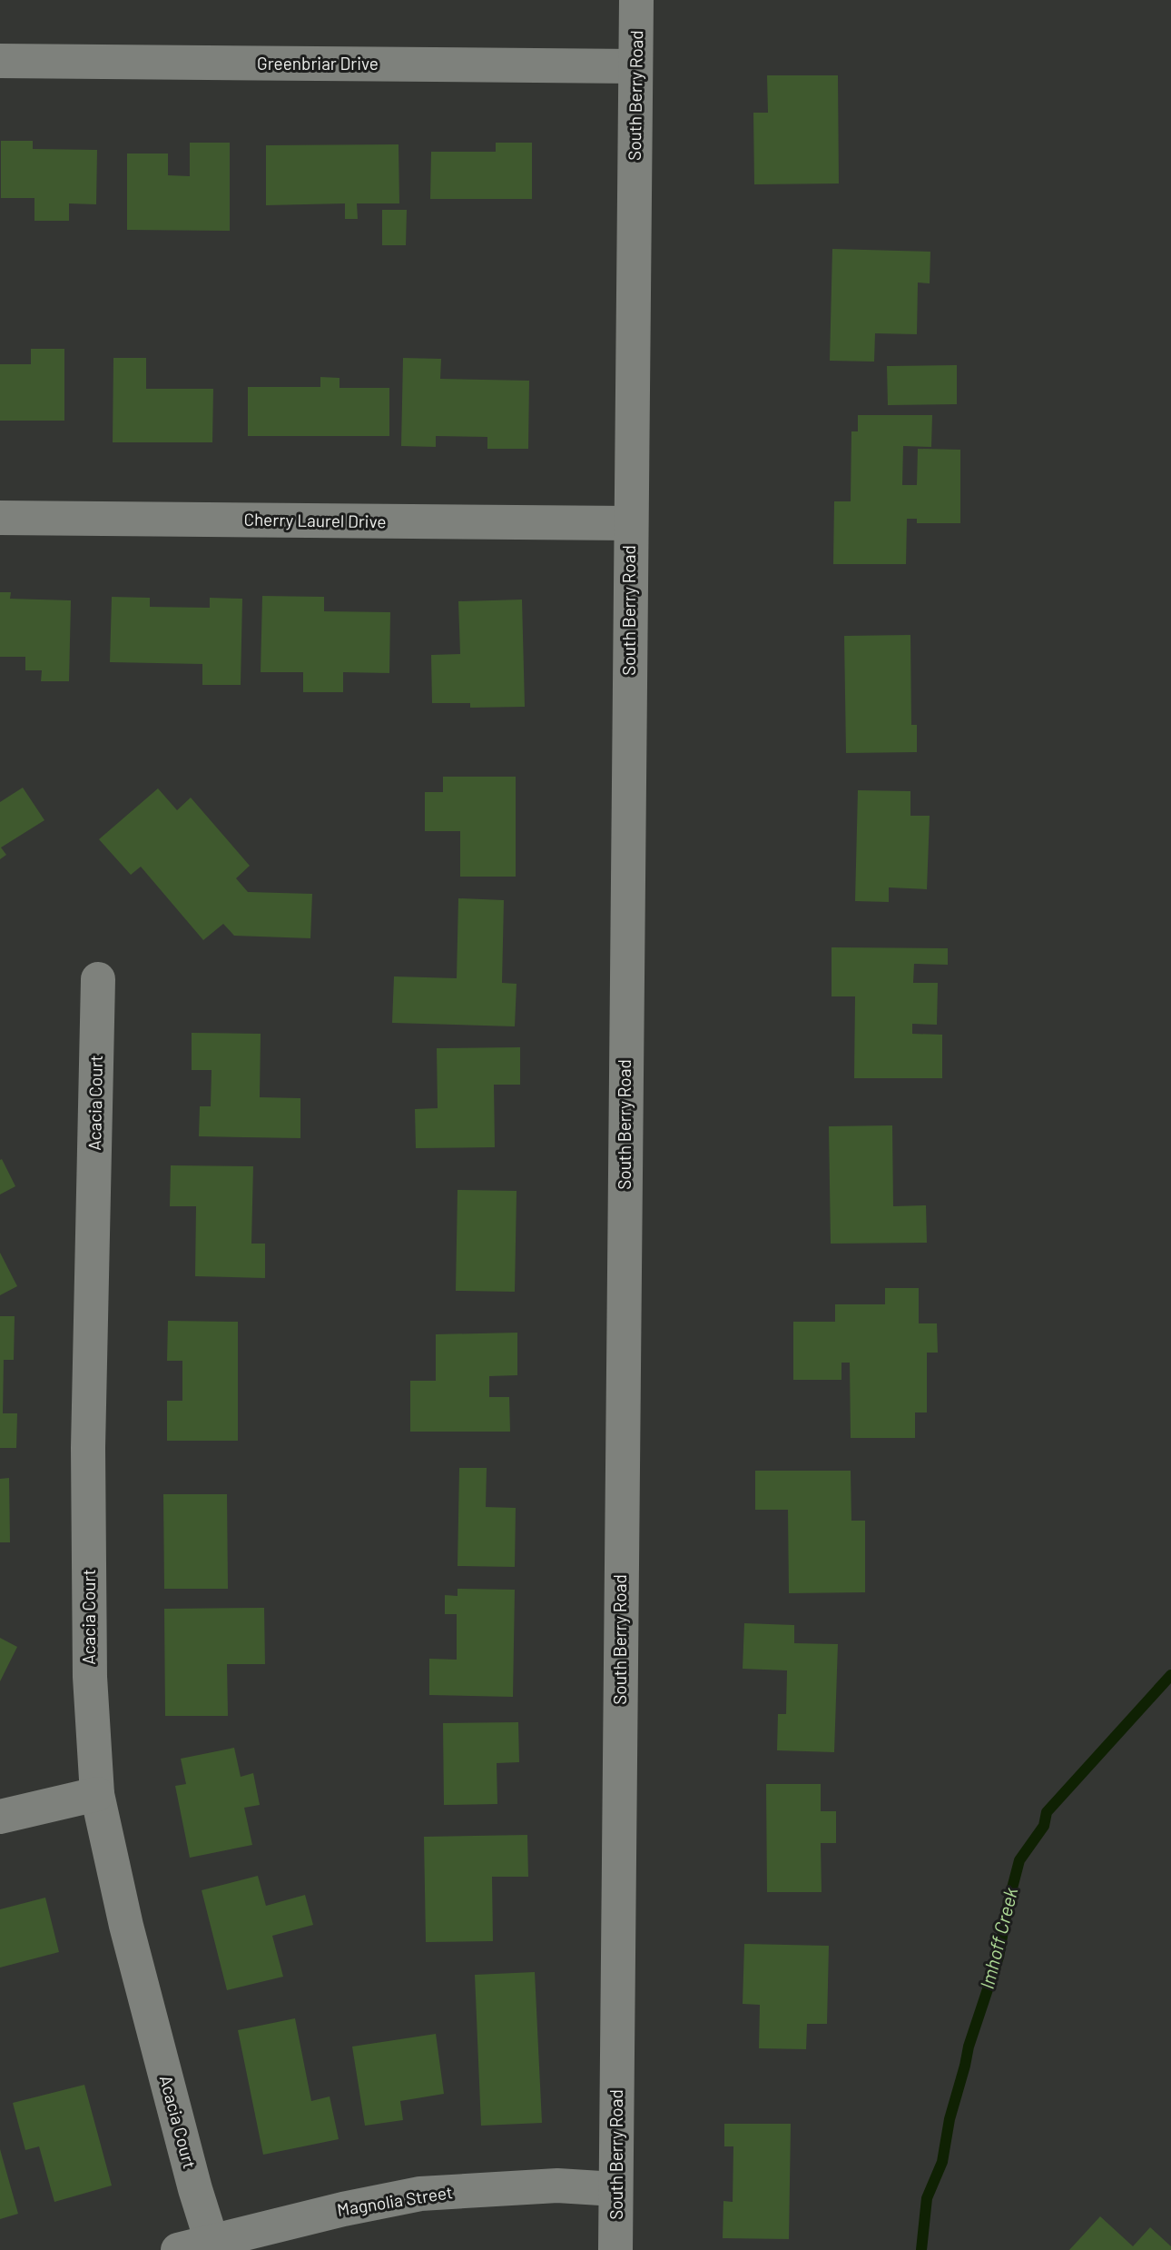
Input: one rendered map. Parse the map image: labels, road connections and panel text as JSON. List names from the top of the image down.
{
  "streets": {
    "street": [
      "Greenbriar Drive",
      "South Berry Road",
      "Cherry Laurel Drive",
      "Acacia Court",
      "Magnolia Street"
    ]
  },
  "crossings": [
    ["Greenbriar Drive", "South Berry Road"],
    ["South Berry Road", "Cherry Laurel Drive"],
    ["South Berry Road", "Magnolia Street"],
    ["Acacia Court", "Magnolia Street"]
  ],
  "water": ["Imhoff Creek"]
}
